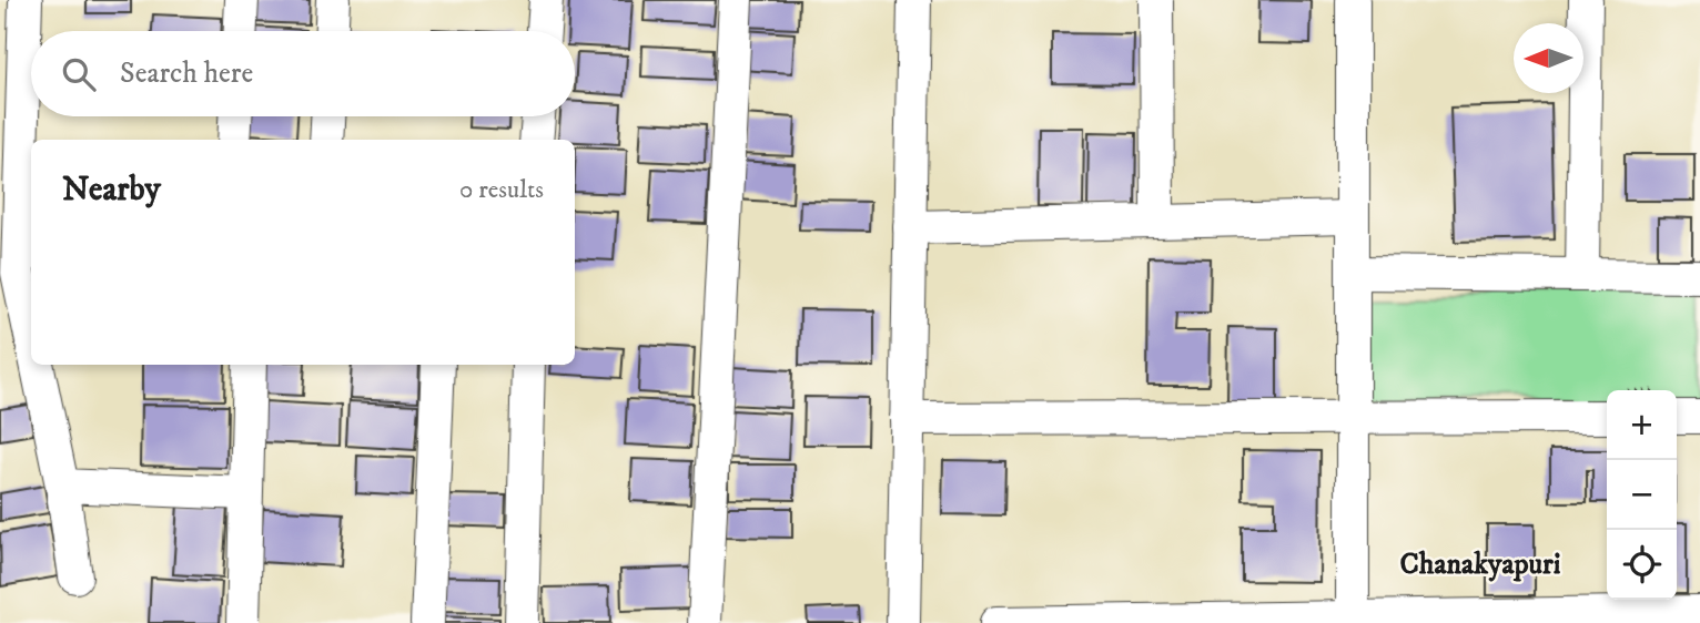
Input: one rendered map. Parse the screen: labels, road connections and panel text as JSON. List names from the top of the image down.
{
  "districts": ["Chanakyapuri"],
  "north": "left",
  "page": {
    "search": "Search here",
    "heading": ["Nearby", "0 results"],
    "map_buttons": ["+", "−"]
  }
}
